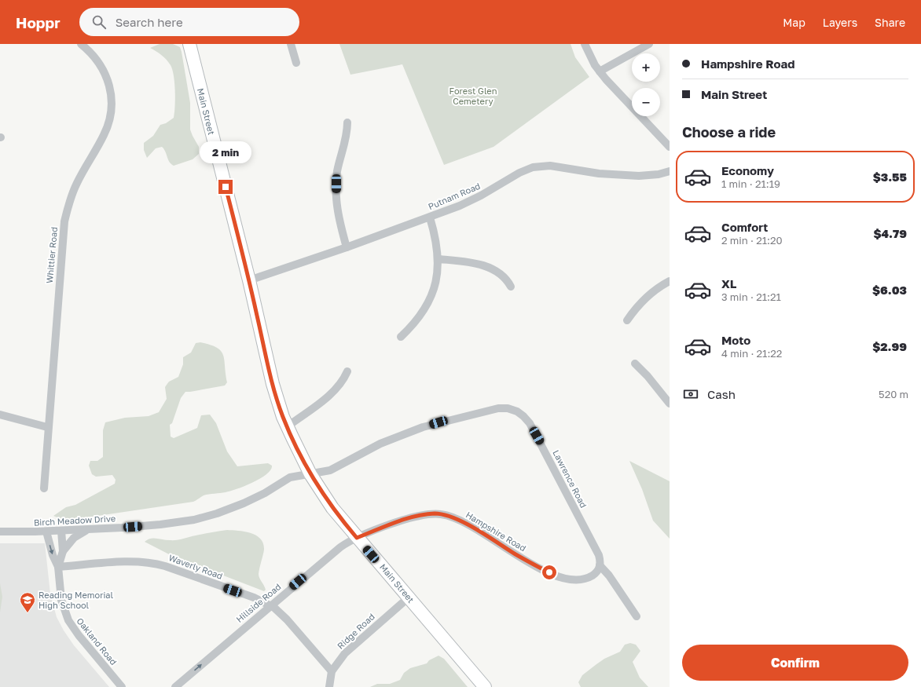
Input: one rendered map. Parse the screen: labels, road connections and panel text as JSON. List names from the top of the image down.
{
  "streets": {
    "main road": ["Main Street"],
    "street": [
      "Putnam Road",
      "Whittier Road",
      "Lawrence Road",
      "Birch Meadow Drive",
      "Hampshire Road",
      "Waverly Road",
      "Hillside Road",
      "Ridge Road",
      "Oakland Road"
    ]
  },
  "crossings": [
    ["Main Street", "Putnam Road"],
    ["Main Street", "Lawrence Road"],
    ["Main Street", "Birch Meadow Drive"],
    ["Main Street", "Hampshire Road"],
    ["Main Street", "Hillside Road"],
    ["Main Street", "Ridge Road"],
    ["Lawrence Road", "Birch Meadow Drive"],
    ["Lawrence Road", "Hampshire Road"],
    ["Birch Meadow Drive", "Oakland Road"],
    ["Hampshire Road", "Hillside Road"],
    ["Waverly Road", "Hillside Road"],
    ["Waverly Road", "Ridge Road"],
    ["Waverly Road", "Oakland Road"]
  ],
  "one_way": ["Hillside Road"],
  "parks": ["Forest Glen Cemetery"],
  "places": {
    "school or university": ["Reading Memorial High School"]
  },
  "page": {
    "header": "Hoppr",
    "search": "Search here",
    "nav": ["Map", "Layers", "Share"],
    "banner": ["Hampshire Road", "Main Street"],
    "map_buttons": ["+", "−"],
    "heading": "Choose a ride",
    "bubble": "2 min",
    "list": [
      {
        "name": "Economy",
        "note": "1 min · 21:19",
        "value": "$3.55"
      },
      {
        "name": "Comfort",
        "note": "2 min · 21:20",
        "value": "$4.79"
      },
      {
        "name": "XL",
        "note": "3 min · 21:21",
        "value": "$6.03"
      },
      {
        "name": "Moto",
        "note": "4 min · 21:22",
        "value": "$2.99"
      }
    ],
    "pay": ["Cash", "520 m"],
    "buttons": "Confirm"
  }
}
